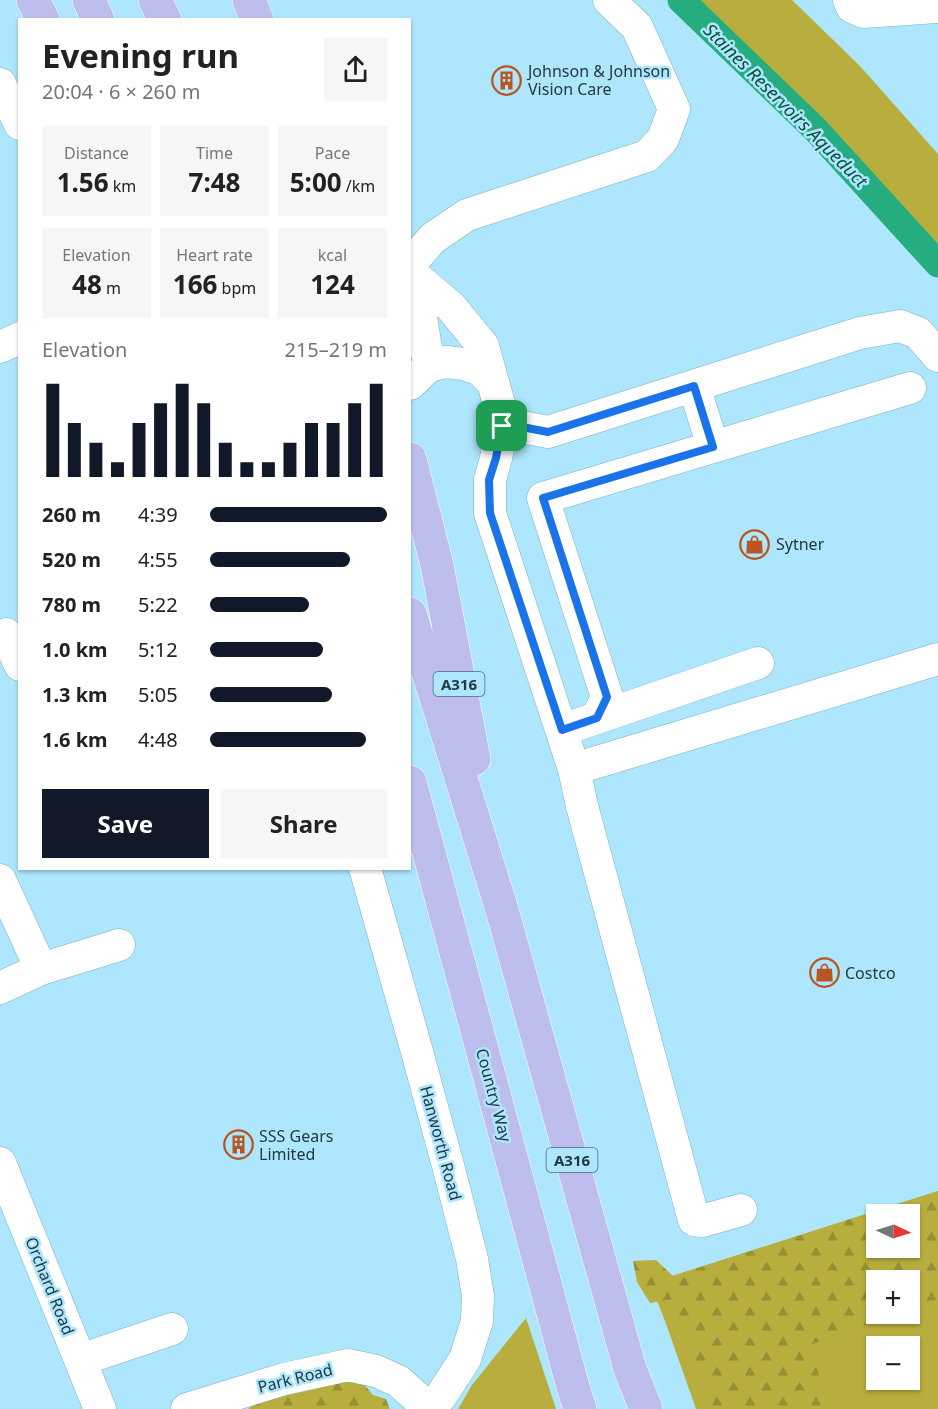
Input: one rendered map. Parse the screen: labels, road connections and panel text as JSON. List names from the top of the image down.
{
  "streets": {
    "highway": ["A316", "Country Way"],
    "street": ["Hanworth Road", "Orchard Road", "Park Road"]
  },
  "crossings": [
    ["Hanworth Road", "Park Road"]
  ],
  "water": ["Staines Reservoirs Aqueduct"],
  "places": {
    "building": ["Johnson & Johnson Vision Care", "SSS Gears Limited"],
    "shop": ["Sytner", "Costco"]
  },
  "north": "right",
  "page": {
    "heading": ["Evening run", "20:04 · 6 × 260 m"],
    "stats": [
      ["Distance", "1.56 km"],
      ["Time", "7:48"],
      ["Pace", "5:00 /km"],
      ["Elevation", "48 m"],
      ["Heart rate", "166 bpm"],
      ["kcal", "124"]
    ],
    "chart": ["Elevation", "215–219 m"],
    "list": [
      {
        "name": "260 m",
        "note": "4:39"
      },
      {
        "name": "520 m",
        "note": "4:55"
      },
      {
        "name": "780 m",
        "note": "5:22"
      },
      {
        "name": "1.0 km",
        "note": "5:12"
      },
      {
        "name": "1.3 km",
        "note": "5:05"
      },
      {
        "name": "1.6 km",
        "note": "4:48"
      }
    ],
    "buttons": ["Save", "Share"],
    "map_buttons": ["+", "−"]
  }
}
